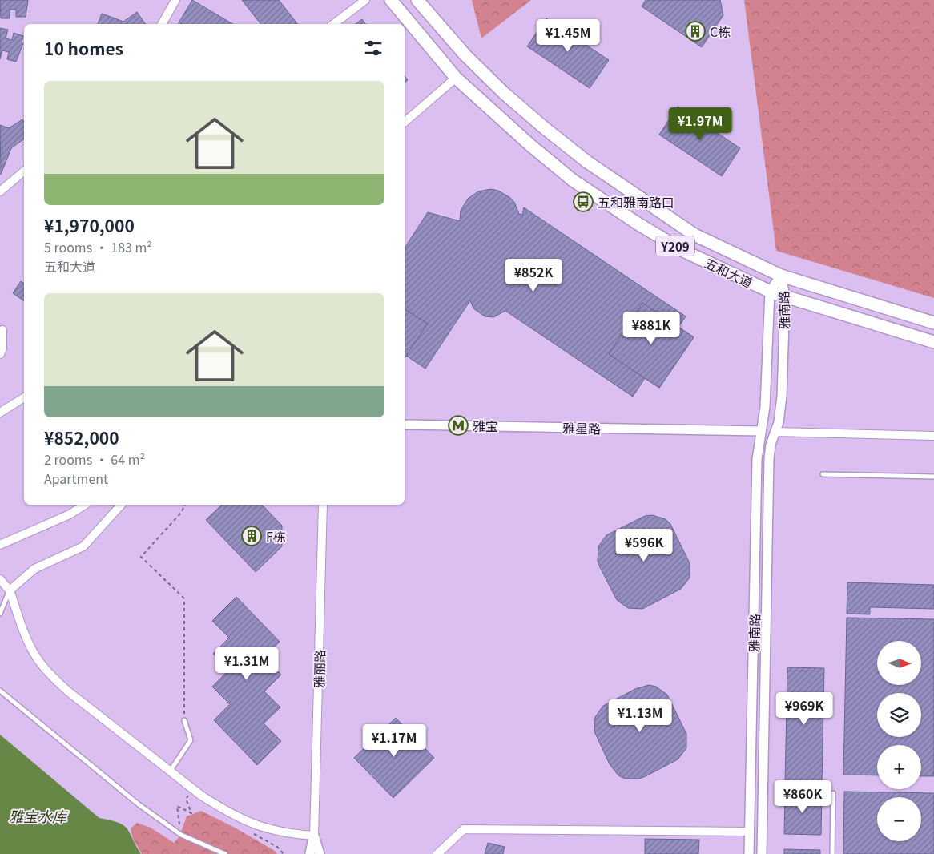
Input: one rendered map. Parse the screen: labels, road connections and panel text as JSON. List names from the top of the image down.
{
  "streets": {
    "main road": ["Y209", "五和大道"],
    "street": ["雅南路", "雅星路", "雅丽路"]
  },
  "crossings": [
    ["Y209", "五和大道"],
    ["五和大道", "雅南路"],
    ["雅南路", "雅星路"]
  ],
  "water": ["雅宝水库"],
  "places": {
    "building": ["C栋", "F栋"],
    "bus stop": ["五和雅南路口"],
    "metro station": ["雅宝"]
  },
  "north": "right",
  "page": {
    "price": [
      "¥1.45M",
      "¥1.97M",
      "¥852K",
      "¥881K",
      "¥596K",
      "¥1.31M",
      "¥969K",
      "¥1.13M",
      "¥1.17M",
      "¥860K"
    ],
    "heading": "10 homes",
    "list": [
      {
        "name": "¥1,970,000",
        "note": "5 rooms · 183 m² · 五和大道"
      },
      {
        "name": "¥852,000",
        "note": "2 rooms · 64 m² · Apartment"
      }
    ],
    "map_buttons": ["+", "−"]
  }
}
